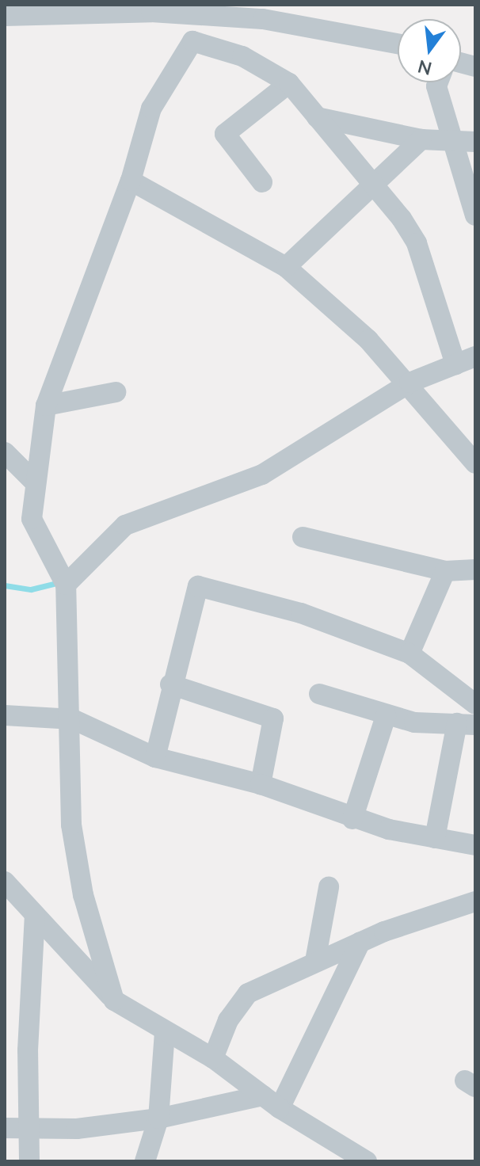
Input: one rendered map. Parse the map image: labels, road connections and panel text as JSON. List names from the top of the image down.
{
  "north": "bottom"
}
